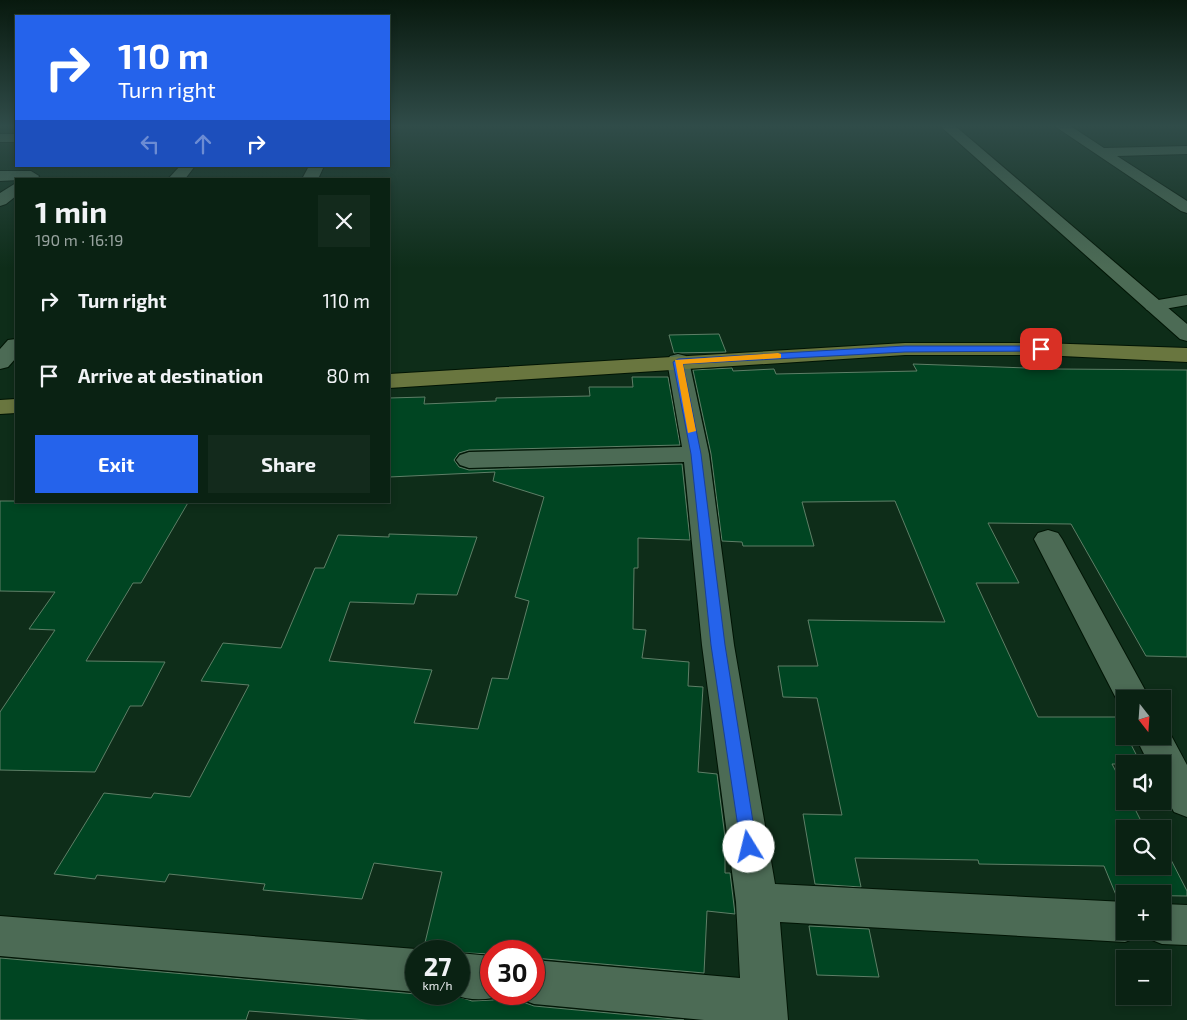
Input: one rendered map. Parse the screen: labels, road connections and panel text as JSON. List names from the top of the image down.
{
  "north": "bottom",
  "page": {
    "turn": ["110 m", "Turn right"],
    "heading": ["1 min", "190 m · 16:19"],
    "list": [
      {
        "name": "Turn right",
        "value": "110 m"
      },
      {
        "name": "Arrive at destination",
        "value": "80 m"
      }
    ],
    "buttons": ["Exit", "Share"],
    "map_buttons": ["+", "−"],
    "speed": "27 km/h",
    "limit": "30"
  }
}
